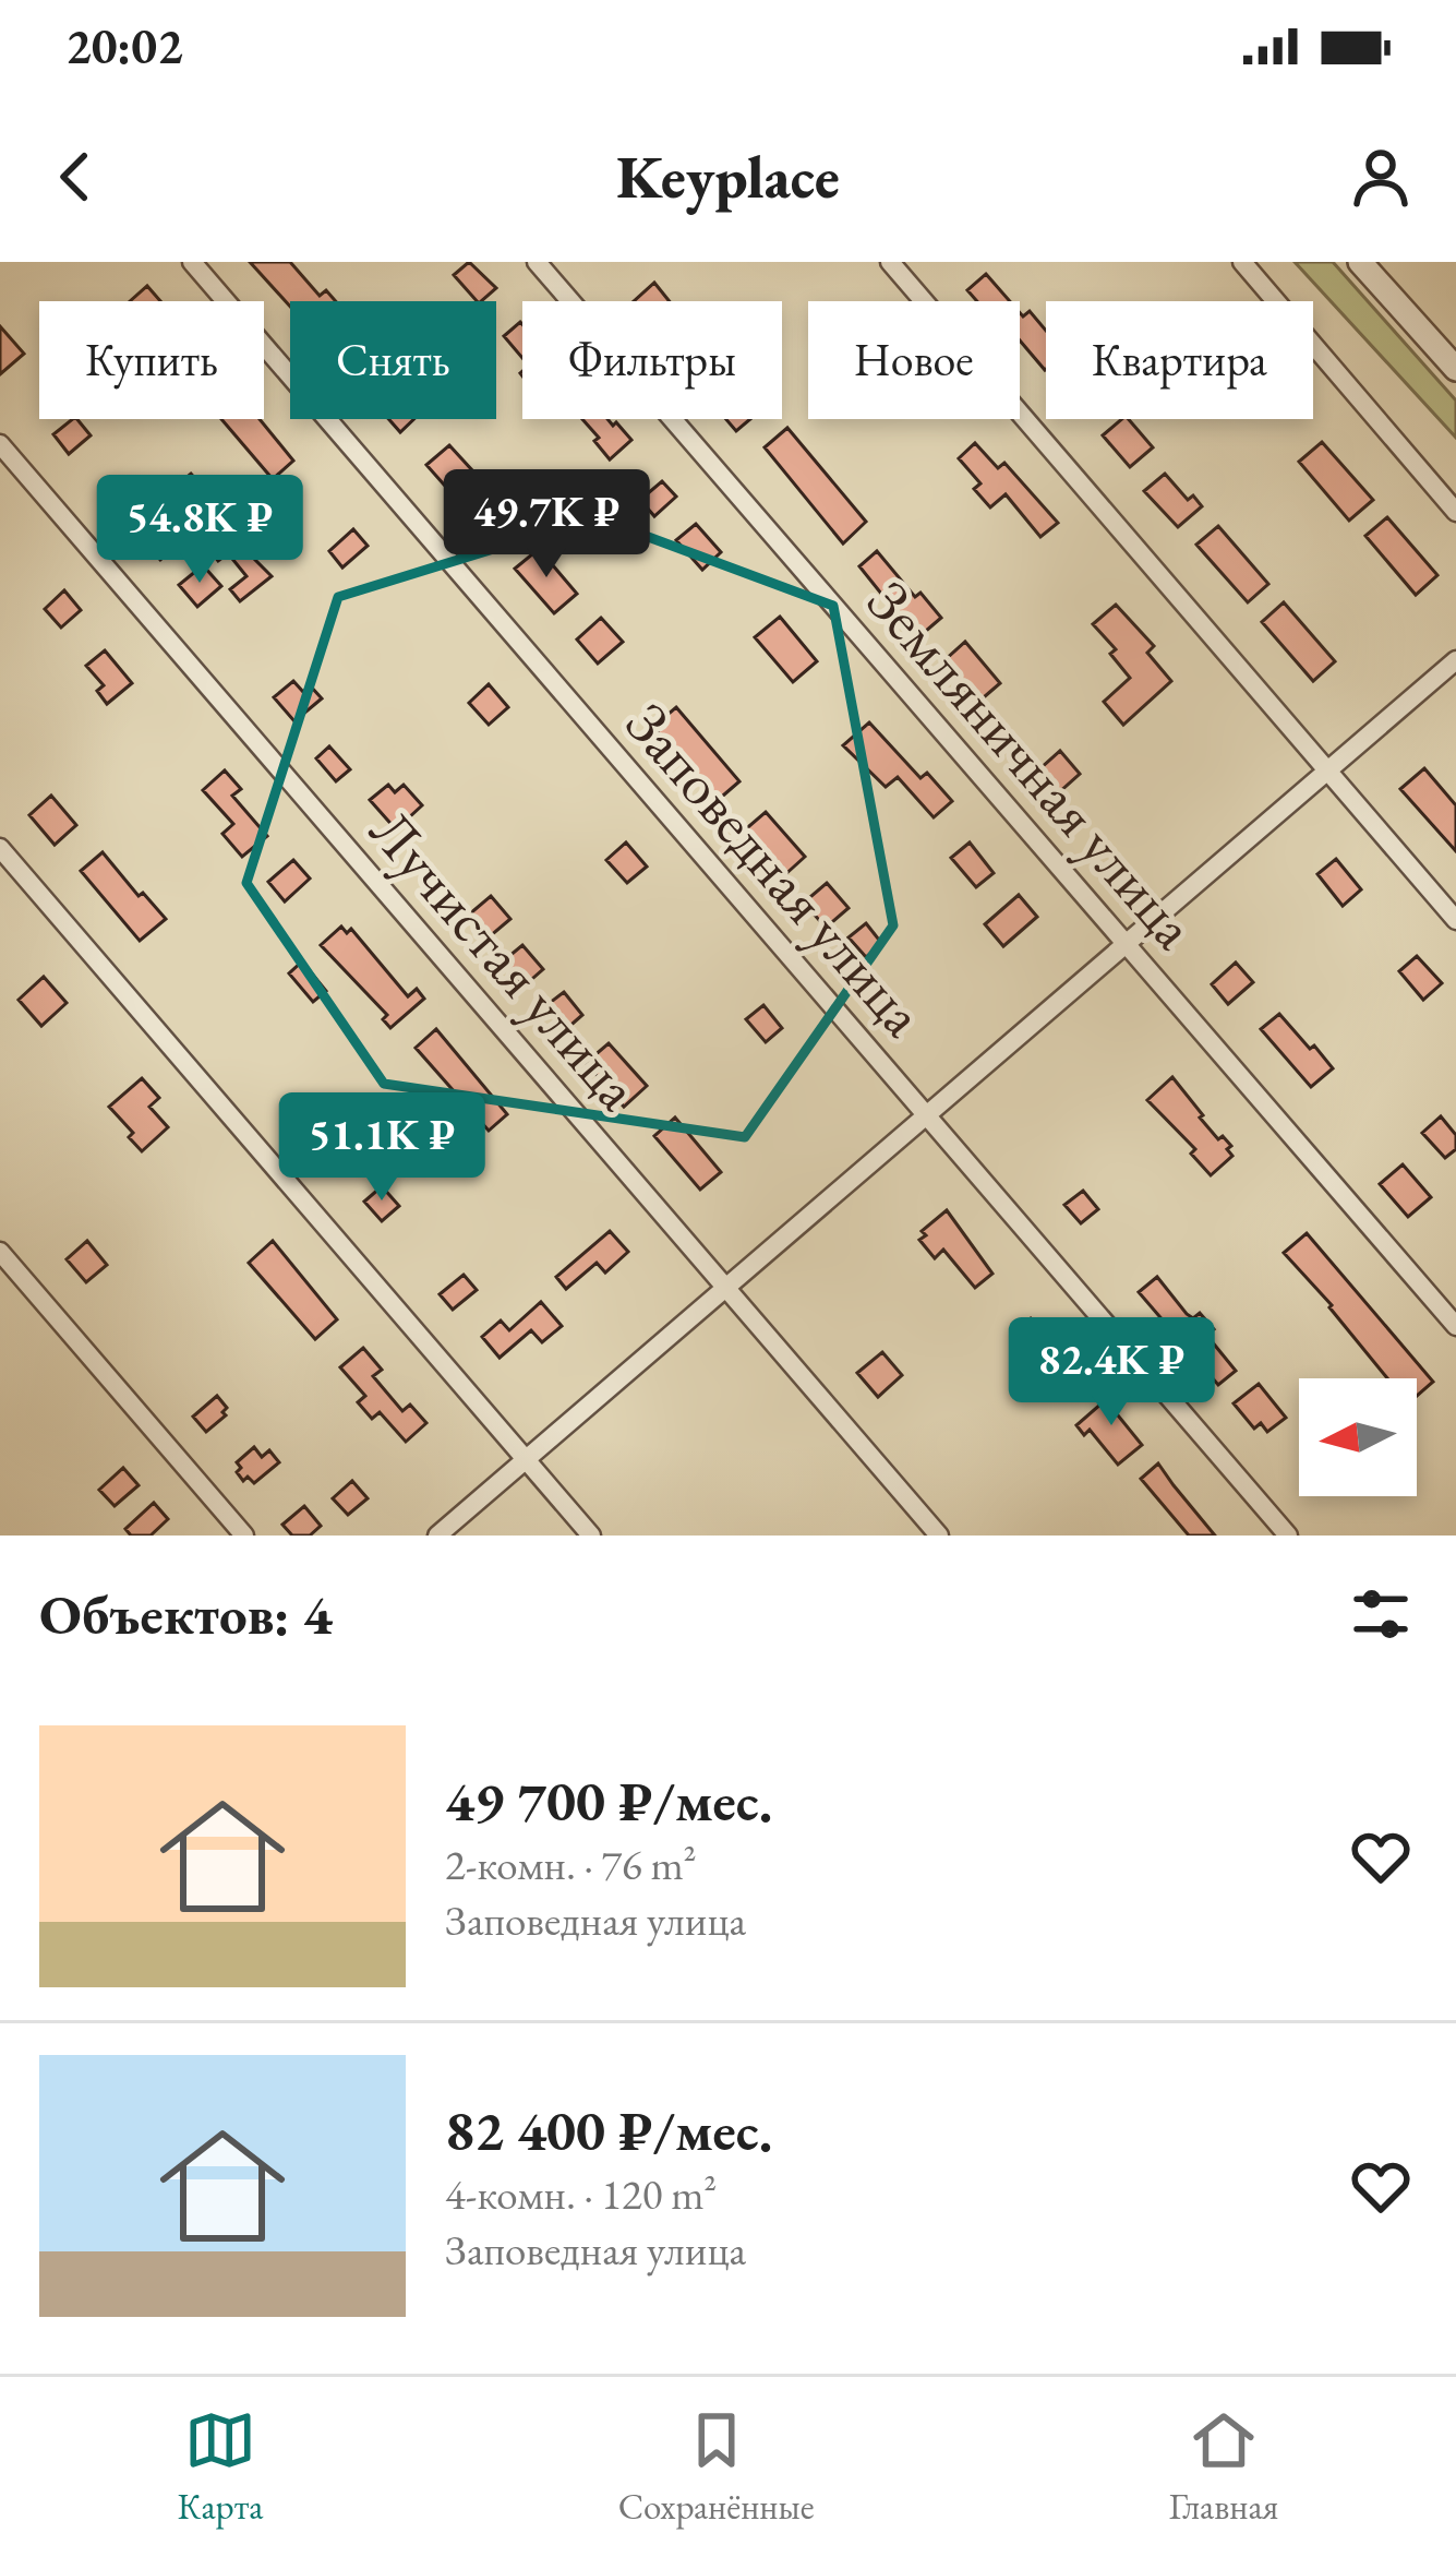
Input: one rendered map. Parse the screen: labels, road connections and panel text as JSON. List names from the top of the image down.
{
  "streets": {
    "street": ["Земляничная улица", "Заповедная улица", "Лучистая улица"]
  },
  "north": "left",
  "page": {
    "status": "20:02",
    "header": "Keyplace",
    "chip": [
      "Купить",
      "Снять",
      "Фильтры",
      "Новое",
      "Квартира"
    ],
    "price": [
      "49.7K ₽",
      "54.8K ₽",
      "51.1K ₽",
      "82.4K ₽"
    ],
    "heading": "Объектов: 4",
    "list": [
      {
        "name": "49 700 ₽/мес.",
        "note": "2-комн. · 76 m² · Заповедная улица"
      },
      {
        "name": "82 400 ₽/мес.",
        "note": "4-комн. · 120 m² · Заповедная улица"
      }
    ],
    "tabs": ["Карта", "Сохранённые", "Главная"]
  }
}
